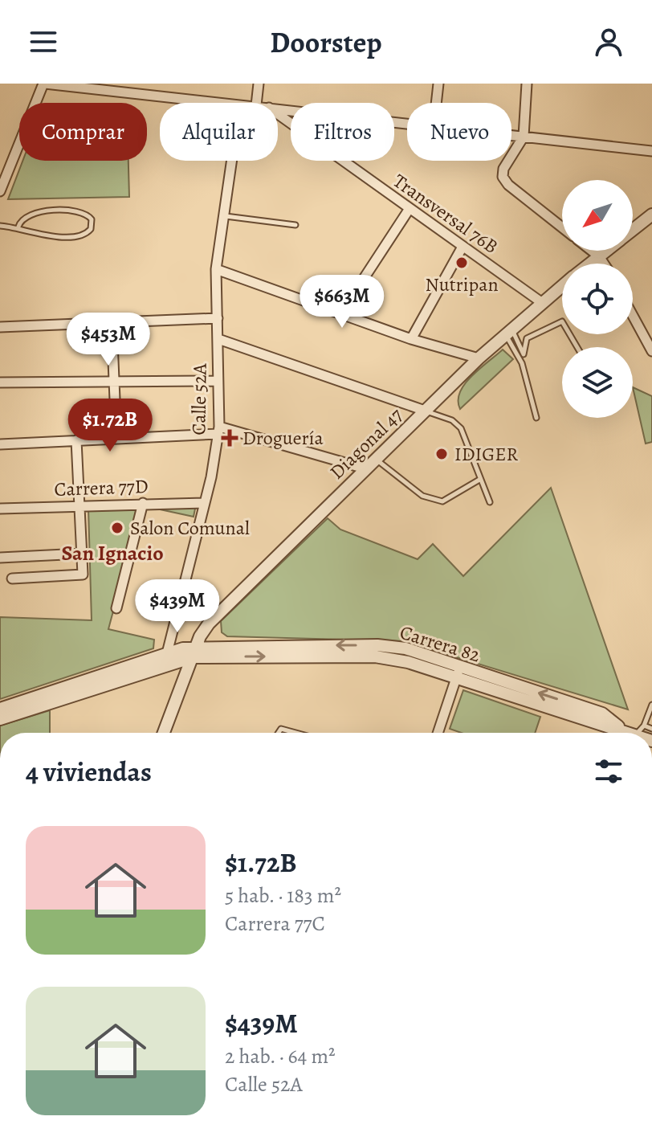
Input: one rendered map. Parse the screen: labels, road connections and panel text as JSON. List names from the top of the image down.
{
  "streets": {
    "street": [
      "Transversal 76B",
      "Calle 52A",
      "Diagonal 47",
      "Carrera 77D",
      "Carrera 82"
    ]
  },
  "crossings": [
    ["Transversal 76B", "Diagonal 47"],
    ["Calle 52A", "Carrera 77D"],
    ["Diagonal 47", "Carrera 82"]
  ],
  "districts": ["San Ignacio"],
  "places": {
    "other": ["Nutripan", "IDIGER", "Salon Comunal"],
    "health": ["Droguería"]
  },
  "north": "bottom left",
  "page": {
    "header": "Doorstep",
    "chip": [
      "Comprar",
      "Alquilar",
      "Filtros",
      "Nuevo"
    ],
    "price": [
      "$663M",
      "$453M",
      "$1.72B",
      "$439M"
    ],
    "heading": "4 viviendas",
    "list": [
      {
        "name": "$1.72B",
        "note": "5 hab. · 183 m² · Carrera 77C"
      },
      {
        "name": "$439M",
        "note": "2 hab. · 64 m² · Calle 52A"
      }
    ]
  }
}
